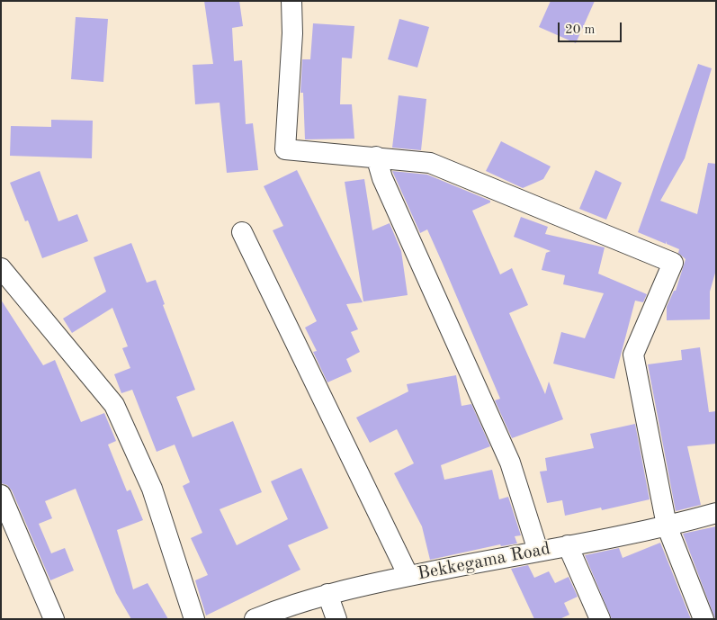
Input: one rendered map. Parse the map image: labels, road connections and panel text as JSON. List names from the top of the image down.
{
  "streets": {
    "street": ["Bekkegama Road"]
  },
  "scale_bar": "20 m"
}
